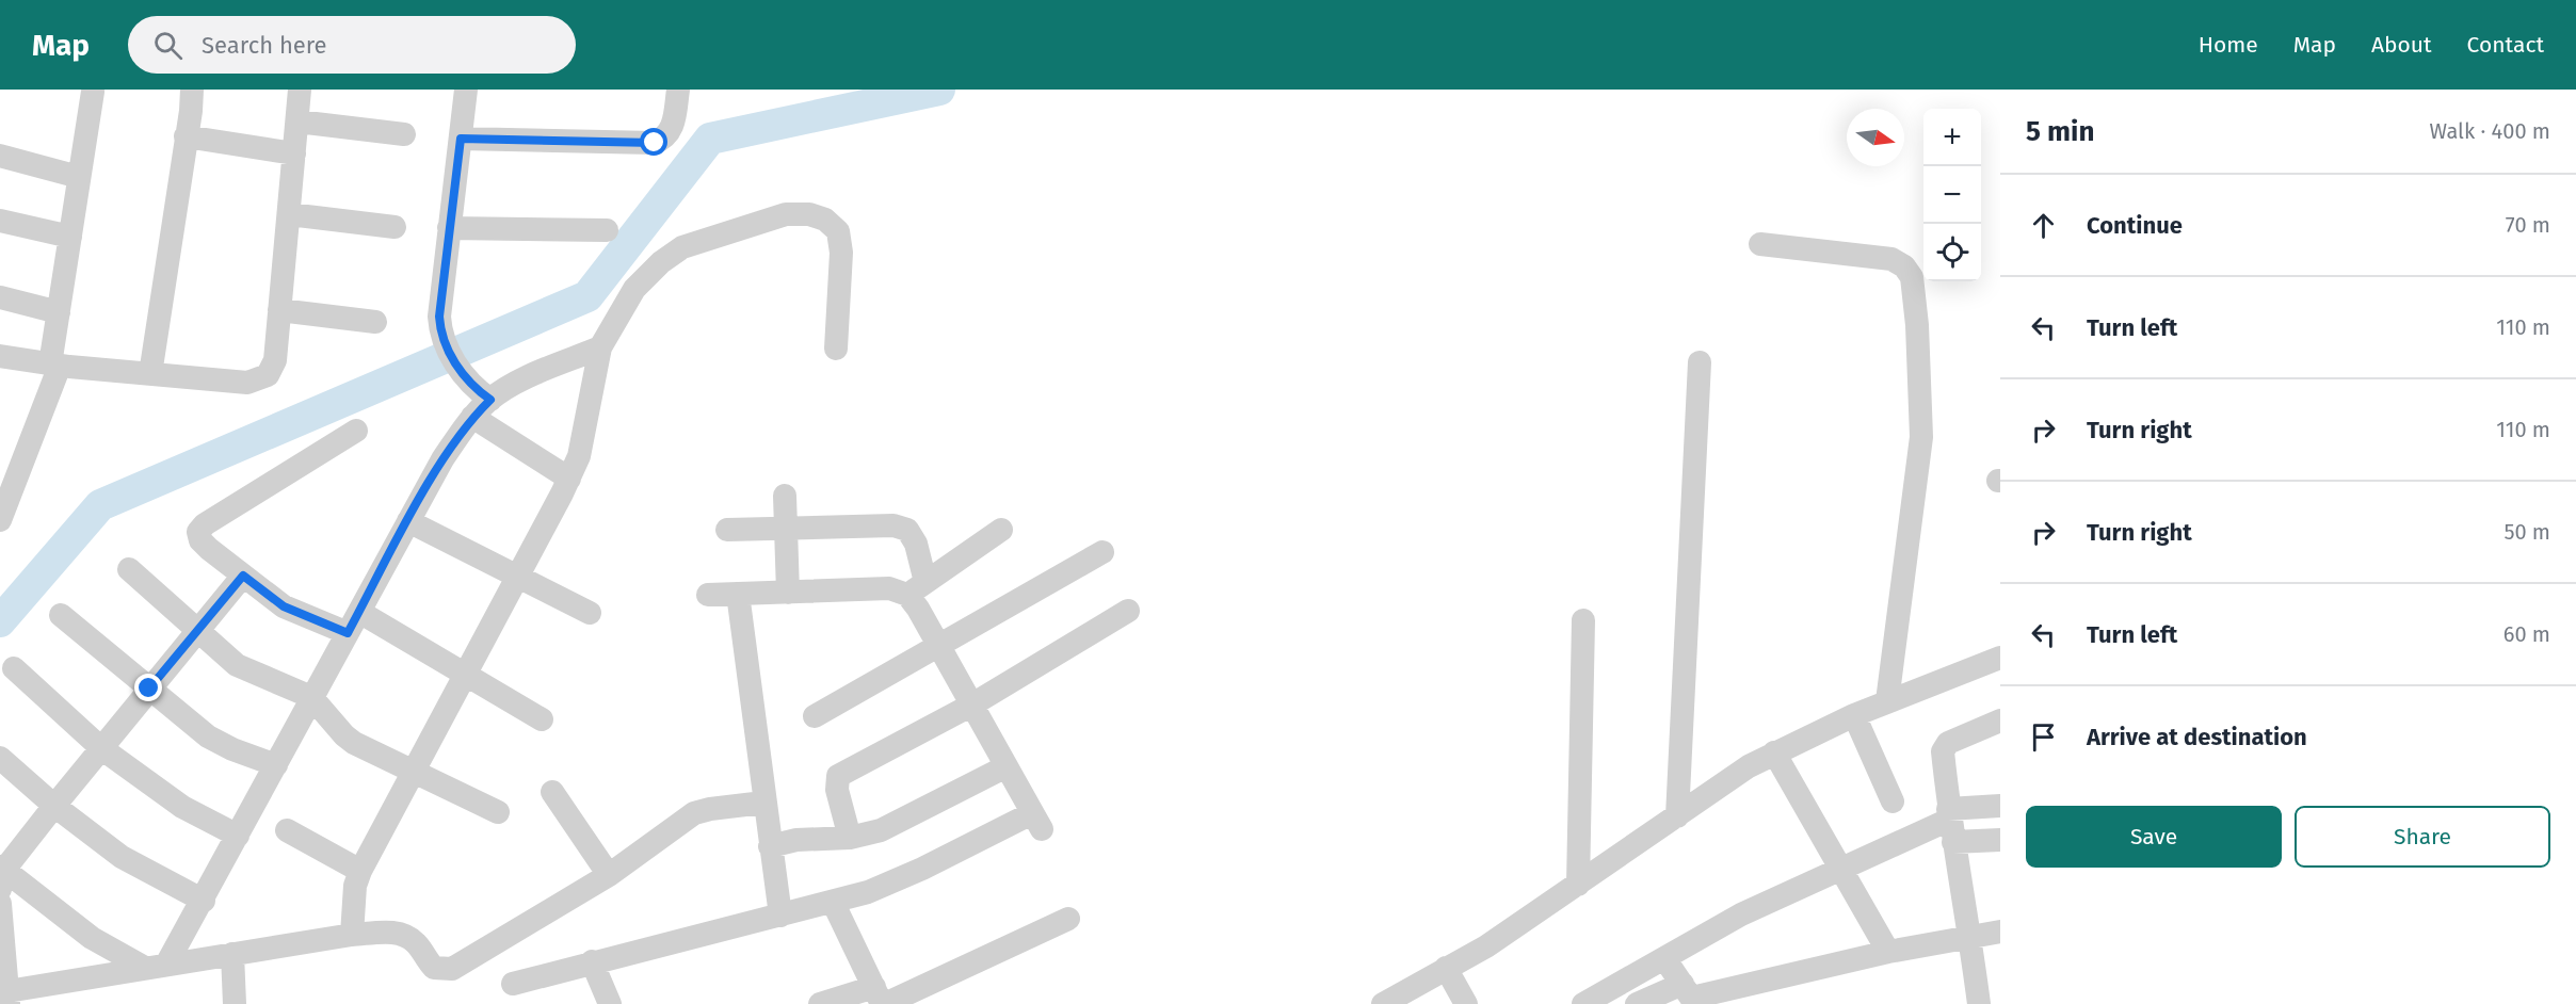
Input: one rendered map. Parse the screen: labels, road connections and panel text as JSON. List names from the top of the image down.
{
  "north": "right",
  "page": {
    "header": "Map",
    "search": "Search here",
    "nav": [
      "Home",
      "Map",
      "About",
      "Contact"
    ],
    "heading": ["5 min", "Walk · 400 m"],
    "map_buttons": ["+", "−"],
    "list": [
      ["Continue", "70 m"],
      ["Turn left", "110 m"],
      ["Turn right", "110 m"],
      ["Turn right", "50 m"],
      ["Turn left", "60 m"],
      "Arrive at destination"
    ],
    "buttons": ["Save", "Share"]
  }
}
